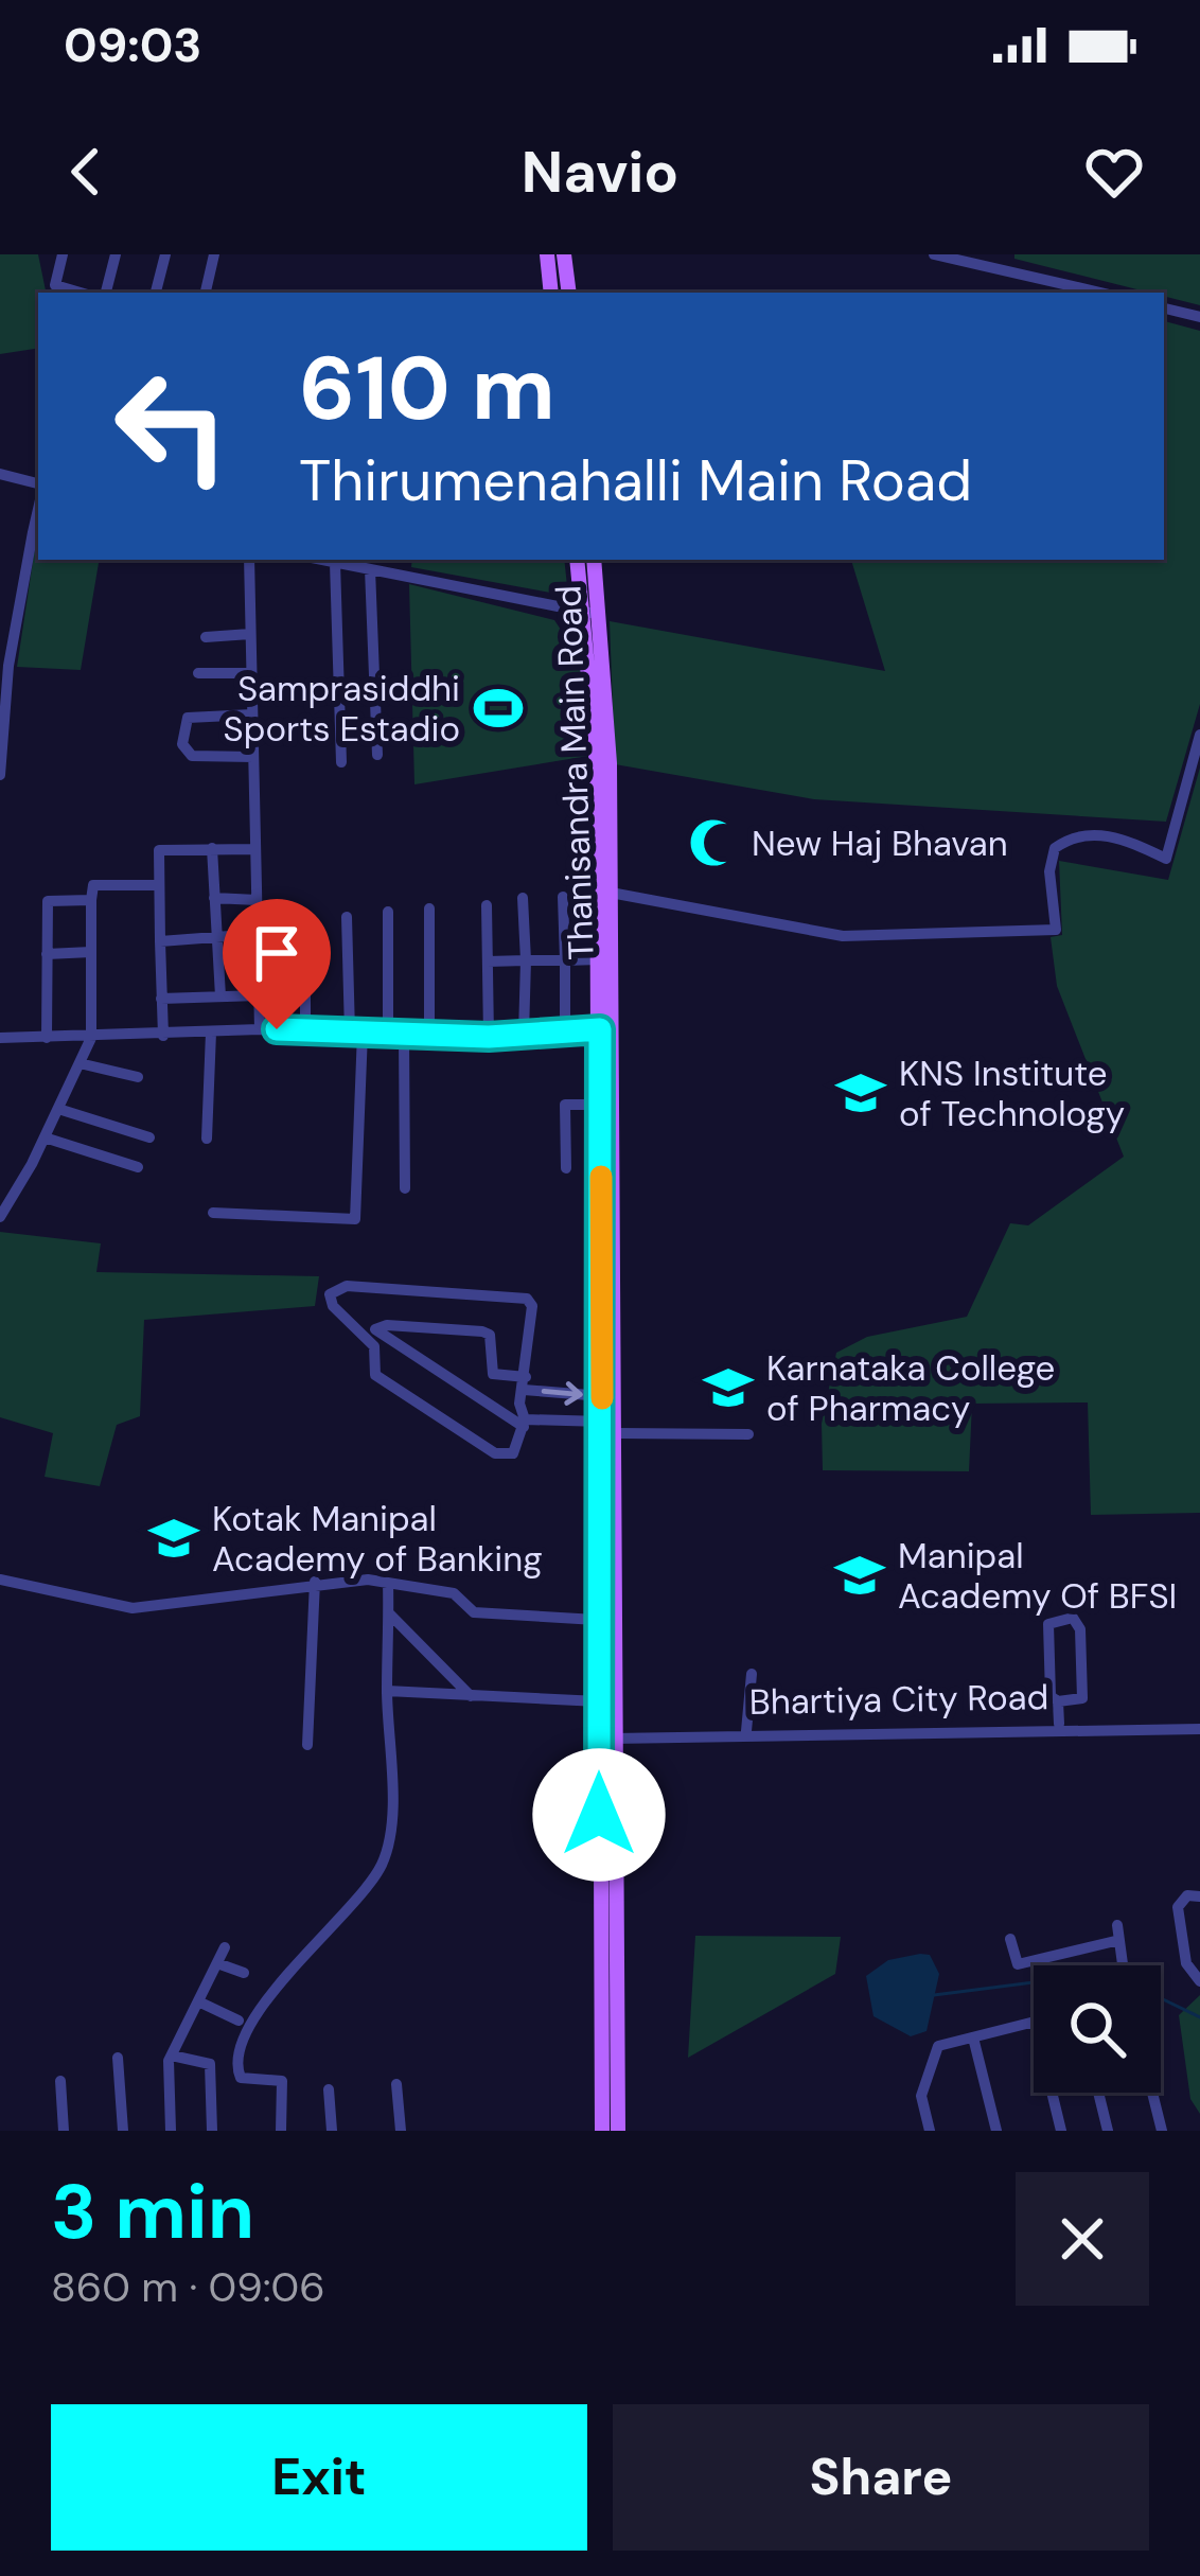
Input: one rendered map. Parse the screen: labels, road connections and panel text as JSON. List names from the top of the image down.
{
  "streets": {
    "main road": ["Thanisandra Main Road"],
    "street": ["Bhartiya City Road"]
  },
  "crossings": [
    ["Thanisandra Main Road", "Bhartiya City Road"]
  ],
  "places": {
    "sports": ["Samprasiddhi Sports Estadio"],
    "mosque": ["New Haj Bhavan"],
    "school or university": [
      "KNS Institute of Technology",
      "Karnataka College of Pharmacy",
      "Kotak Manipal Academy of Banking",
      "Manipal Academy Of BFSI"
    ]
  },
  "page": {
    "status": "09:03",
    "header": "Navio",
    "turn": ["610 m", "Thirumenahalli Main Road"],
    "heading": ["3 min", "860 m · 09:06"],
    "buttons": ["Exit", "Share"]
  }
}
